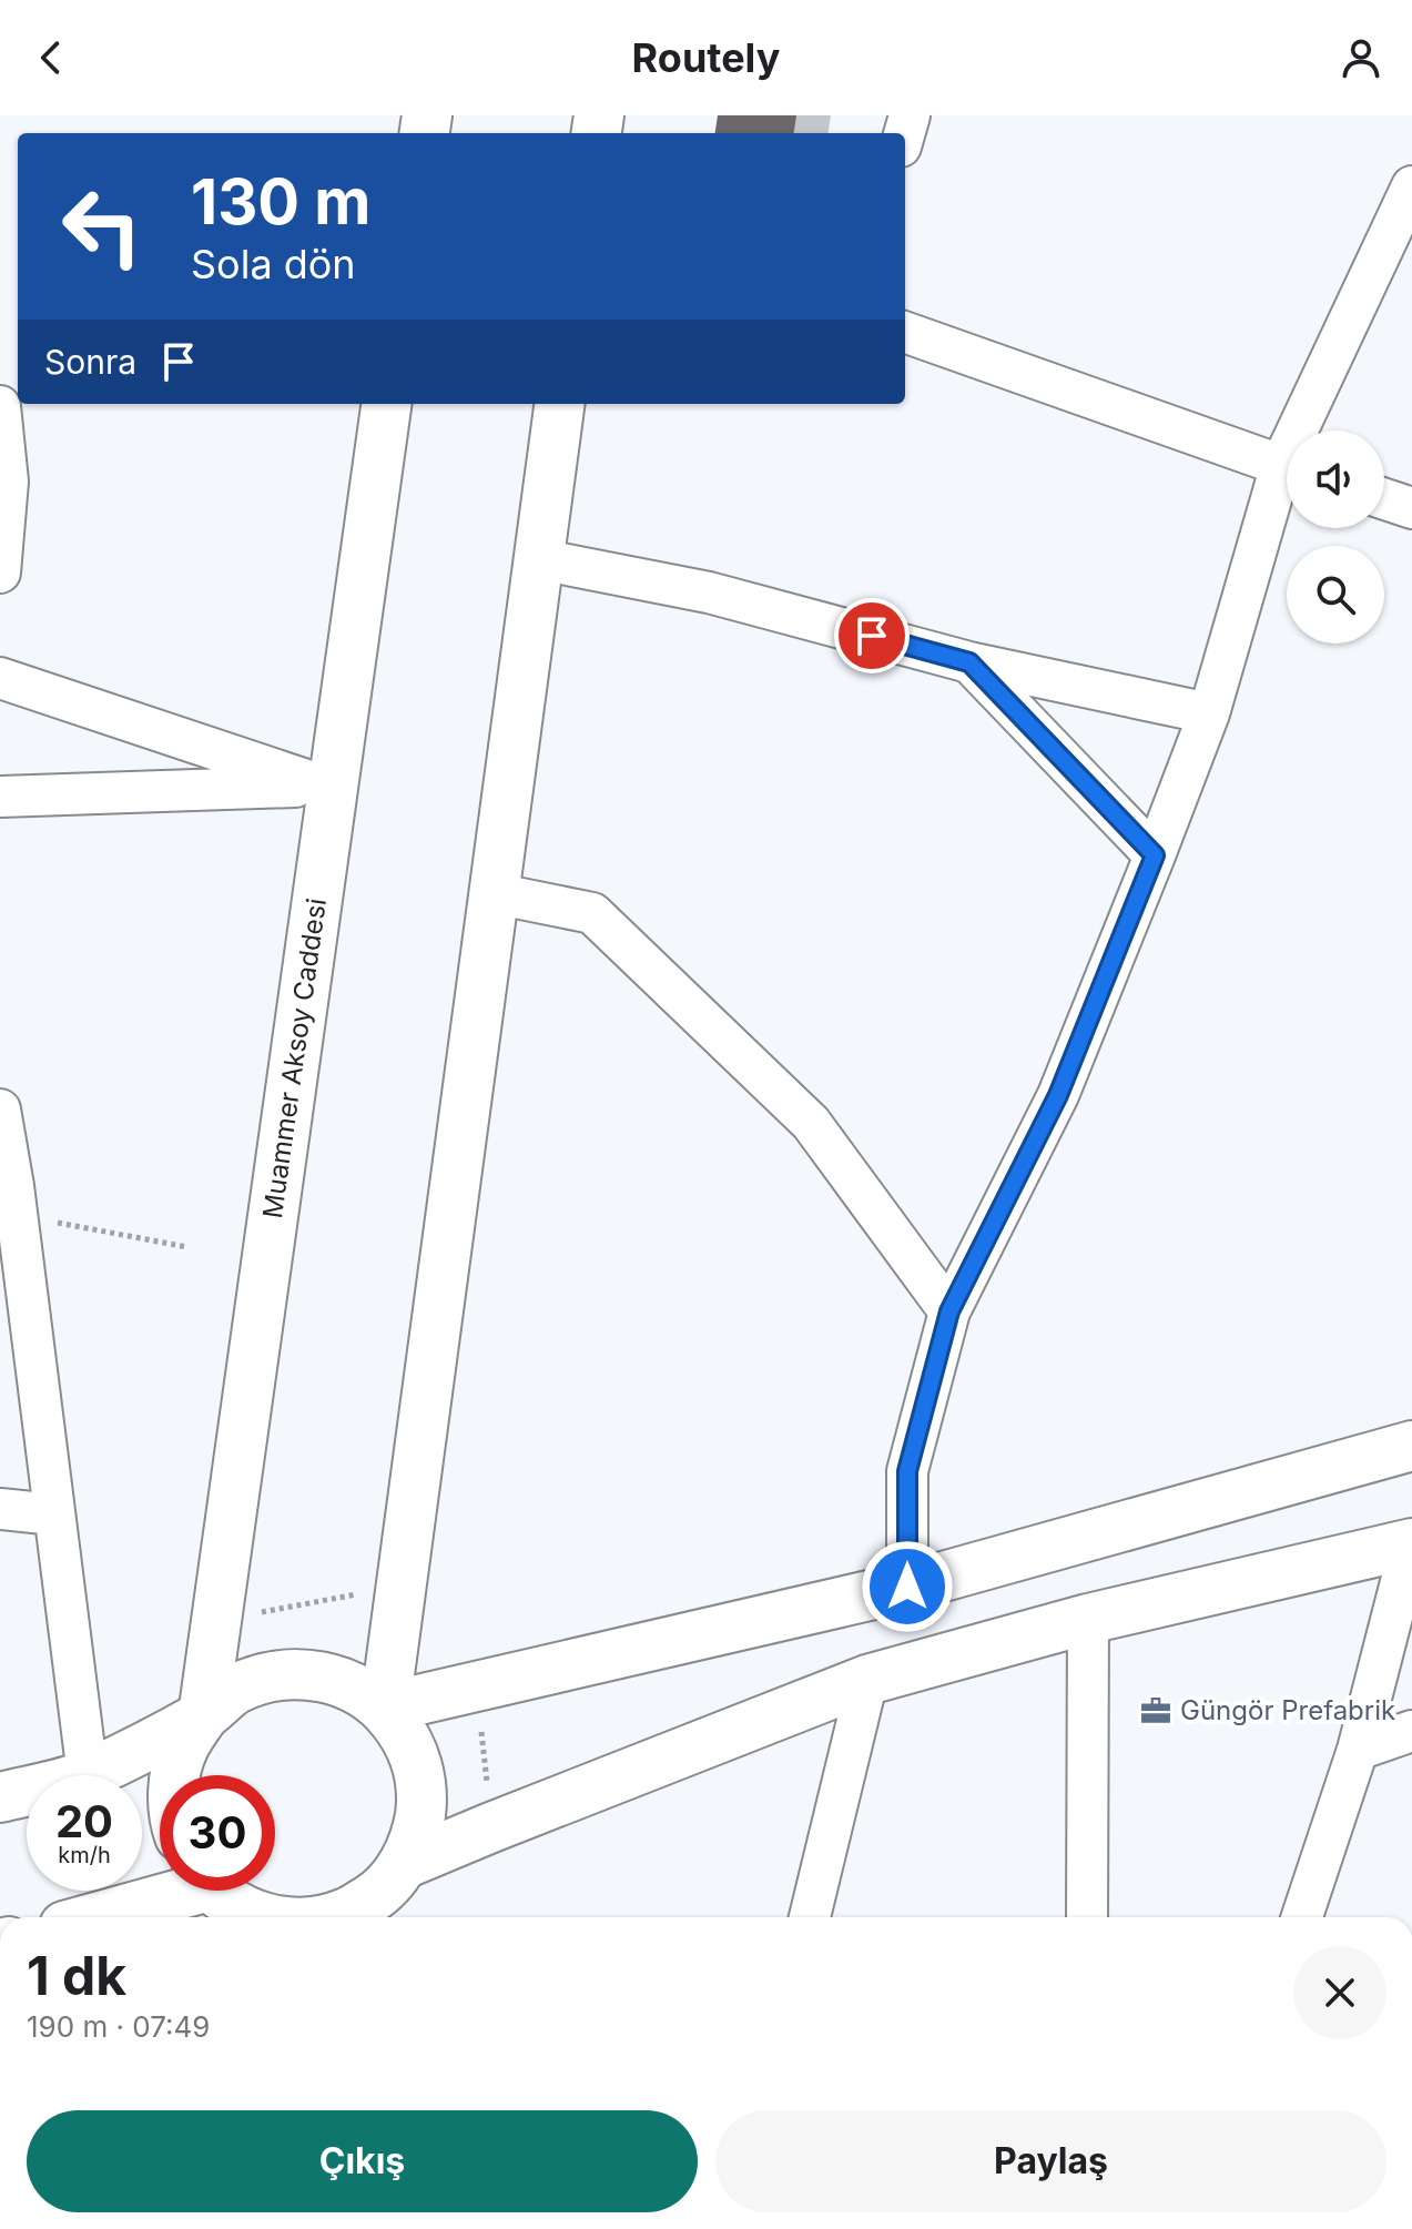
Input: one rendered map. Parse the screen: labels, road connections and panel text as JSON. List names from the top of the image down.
{
  "streets": {
    "main road": ["Muammer Aksoy Caddesi"]
  },
  "places": {
    "office": ["Güngör Prefabrik"]
  },
  "page": {
    "header": "Routely",
    "turn": ["130 m", "Sola dön"],
    "then": "Sonra",
    "speed": "20 km/h",
    "limit": "30",
    "heading": ["1 dk", "190 m · 07:49"],
    "buttons": ["Çıkış", "Paylaş"]
  }
}
